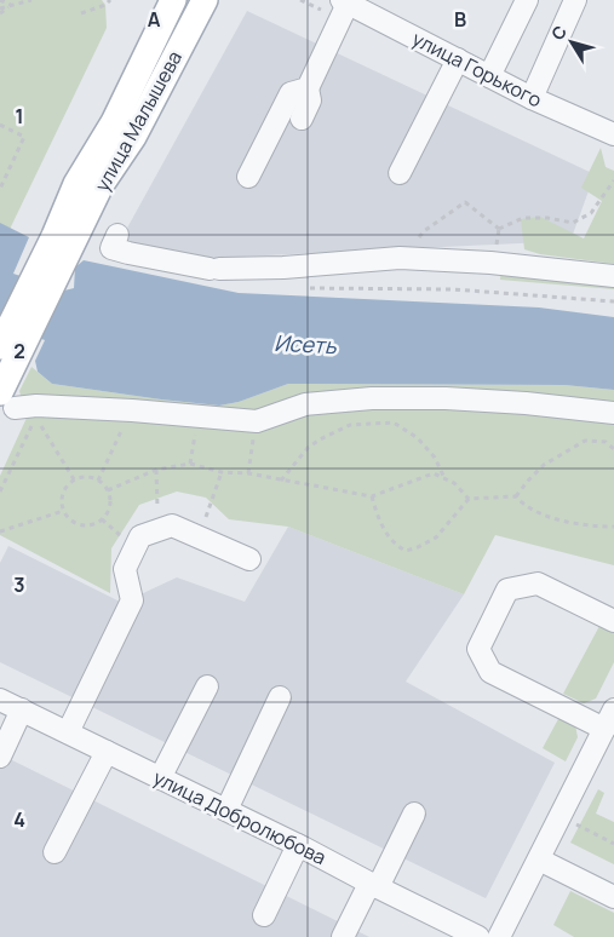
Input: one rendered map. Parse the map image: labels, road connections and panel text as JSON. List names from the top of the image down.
{
  "streets": {
    "main road": ["улица Малышева"],
    "street": ["улица Горького", "улица Добролюбова"]
  },
  "water": ["Исеть"],
  "north": "top left",
  "grid": {
    "columns": ["A", "B"],
    "rows": [
      "1",
      "2",
      "3",
      "4"
    ]
  }
}
